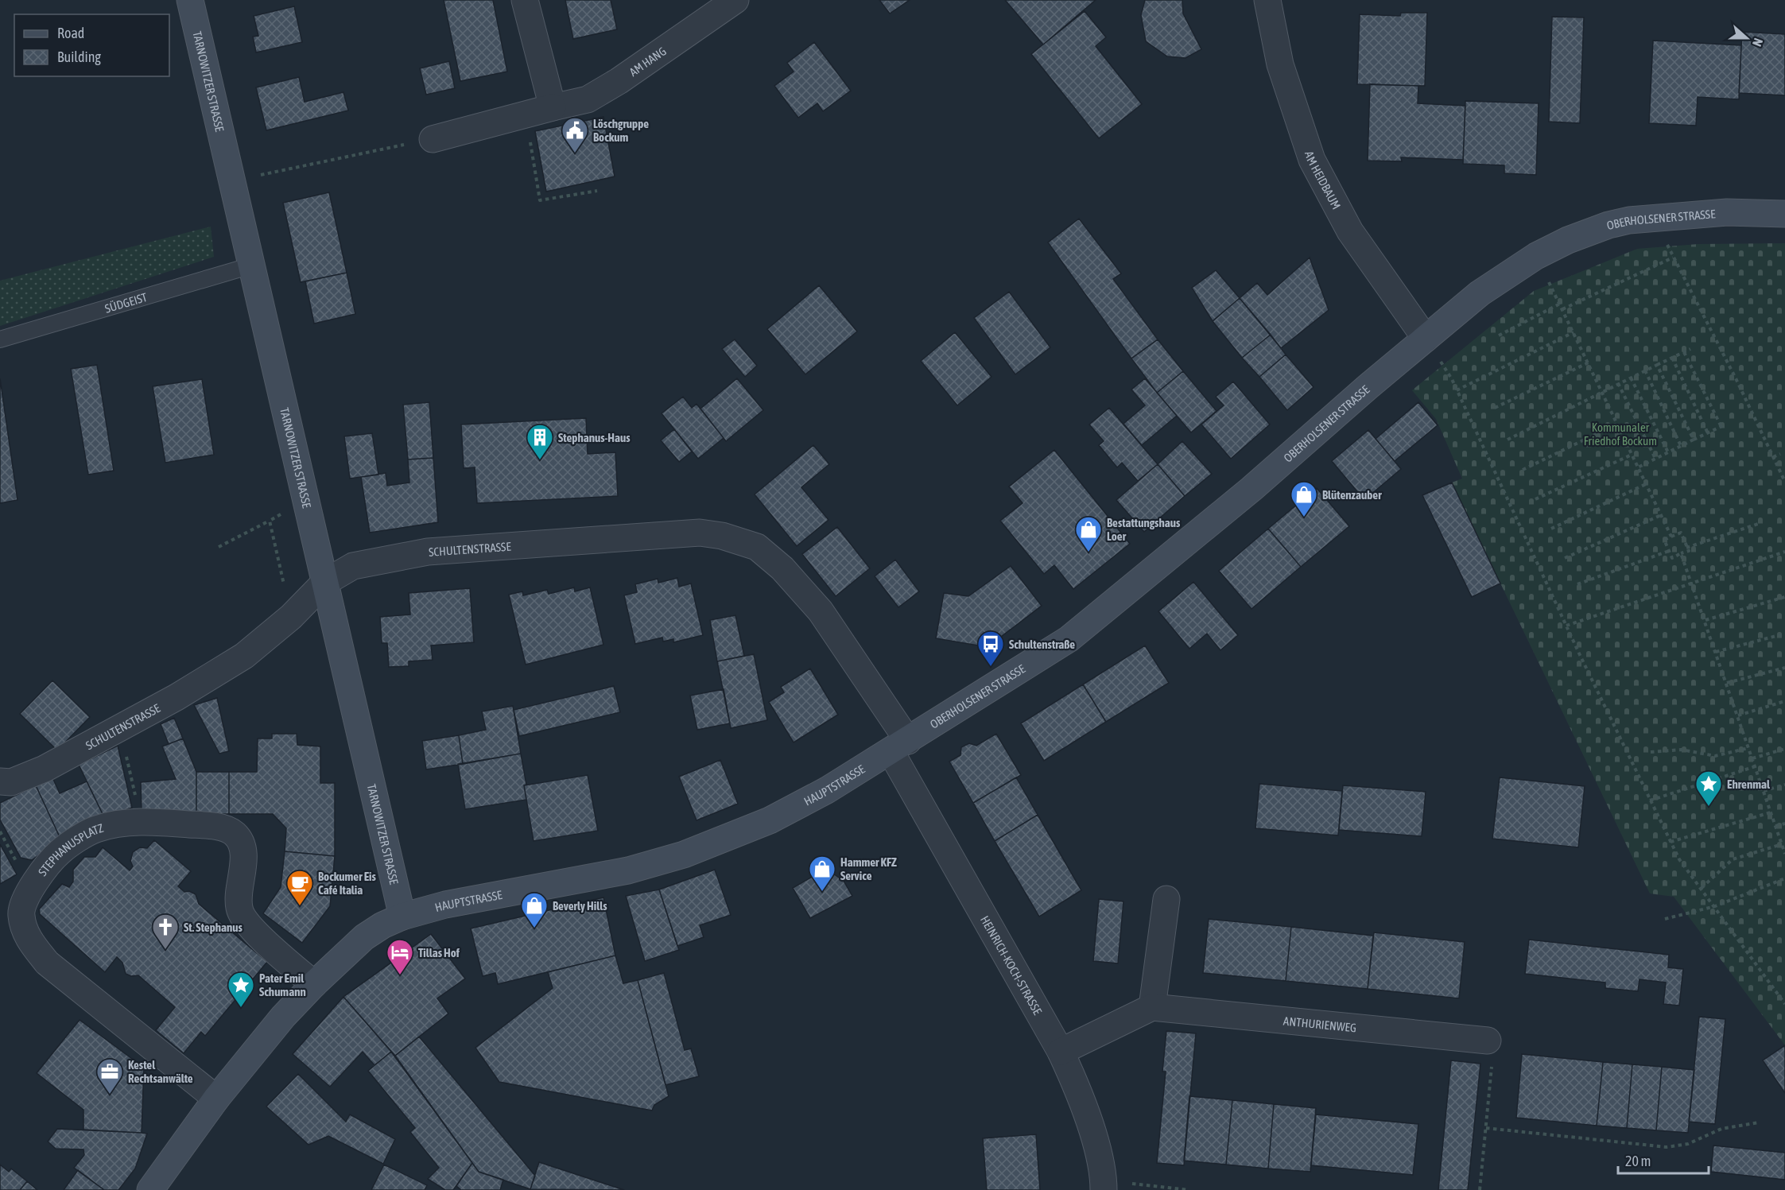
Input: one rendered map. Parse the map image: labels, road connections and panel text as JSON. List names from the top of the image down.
{
  "streets": {
    "main road": ["TARNOWITZER STRASSE", "OBERHOLSENER STRASSE", "HAUPTSTRASSE"],
    "street": [
      "AM HANG",
      "AM HEIDBAUM",
      "SCHULTENSTRASSE",
      "STEPHANUSPLATZ",
      "HEINRICH-KOCH-STRASSE",
      "ANTHURIENWEG"
    ],
    "lane": ["SÜDGEIST"]
  },
  "crossings": [
    ["TARNOWITZER STRASSE", "SÜDGEIST"],
    ["TARNOWITZER STRASSE", "SCHULTENSTRASSE"],
    ["TARNOWITZER STRASSE", "HAUPTSTRASSE"],
    ["AM HEIDBAUM", "OBERHOLSENER STRASSE"],
    ["OBERHOLSENER STRASSE", "SCHULTENSTRASSE"],
    ["OBERHOLSENER STRASSE", "HAUPTSTRASSE"],
    ["OBERHOLSENER STRASSE", "HEINRICH-KOCH-STRASSE"],
    ["SCHULTENSTRASSE", "HAUPTSTRASSE"],
    ["SCHULTENSTRASSE", "HEINRICH-KOCH-STRASSE"],
    ["HAUPTSTRASSE", "STEPHANUSPLATZ"],
    ["HAUPTSTRASSE", "HEINRICH-KOCH-STRASSE"]
  ],
  "parks": ["Kommunaler Friedhof Bockum"],
  "places": {
    "public building": ["Löschgruppe Bockum"],
    "building": ["Stephanus-Haus"],
    "shop": [
      "Blütenzauber",
      "Bestattungshaus Loer",
      "Hammer KFZ Service",
      "Beverly Hills"
    ],
    "bus stop": ["Schultenstraße"],
    "place": ["Ehrenmal", "Pater Emil Schumann"],
    "cafe": ["Bockumer Eis Café Italia"],
    "church": ["St. Stephanus"],
    "hotel": ["Tillas Hof"],
    "office": ["Kestel Rechtsanwälte"]
  },
  "legend": ["Road", "Building"],
  "scale_bar": "20 m",
  "north": "right"
}
